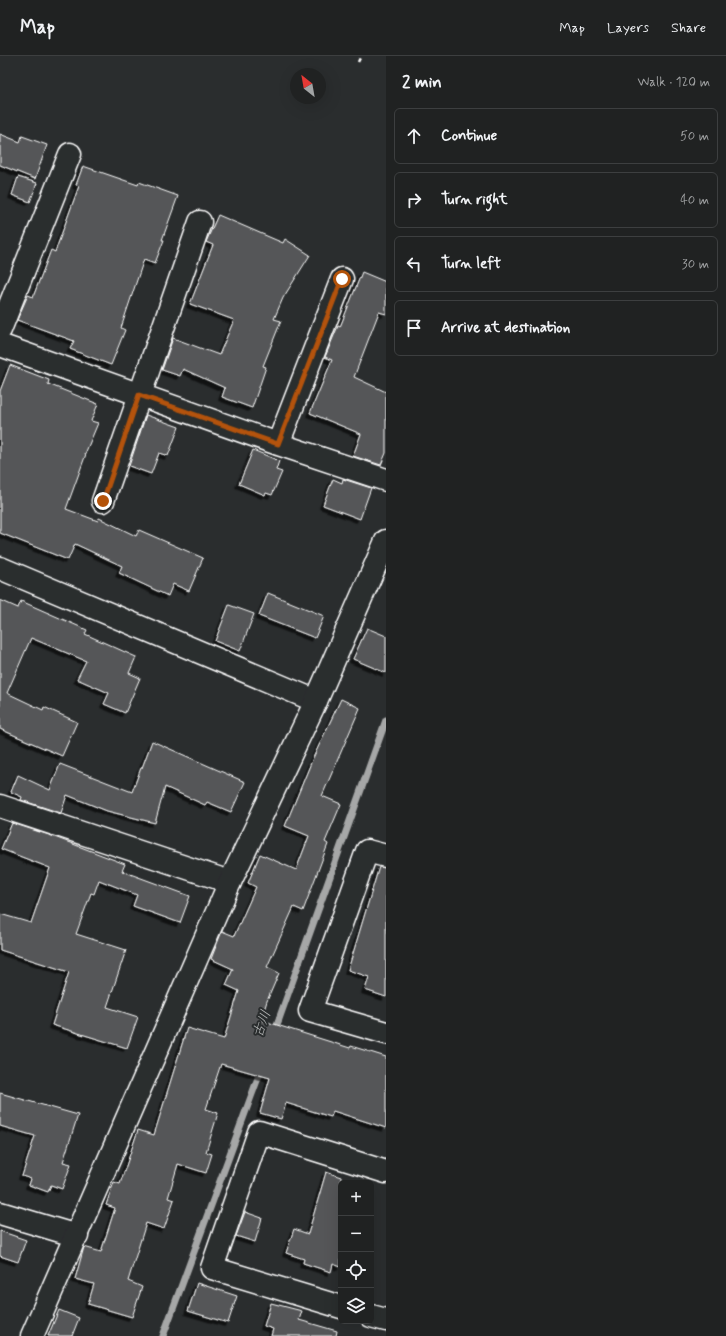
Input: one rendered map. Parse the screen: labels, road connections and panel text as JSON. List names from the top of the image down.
{
  "water": ["古川"],
  "north": "top left",
  "page": {
    "header": "Map",
    "nav": ["Map", "Layers", "Share"],
    "heading": ["2 min", "Walk · 120 m"],
    "list": [
      ["Continue", "50 m"],
      ["Turn right", "40 m"],
      ["Turn left", "30 m"],
      "Arrive at destination"
    ],
    "map_buttons": ["+", "−"]
  }
}
